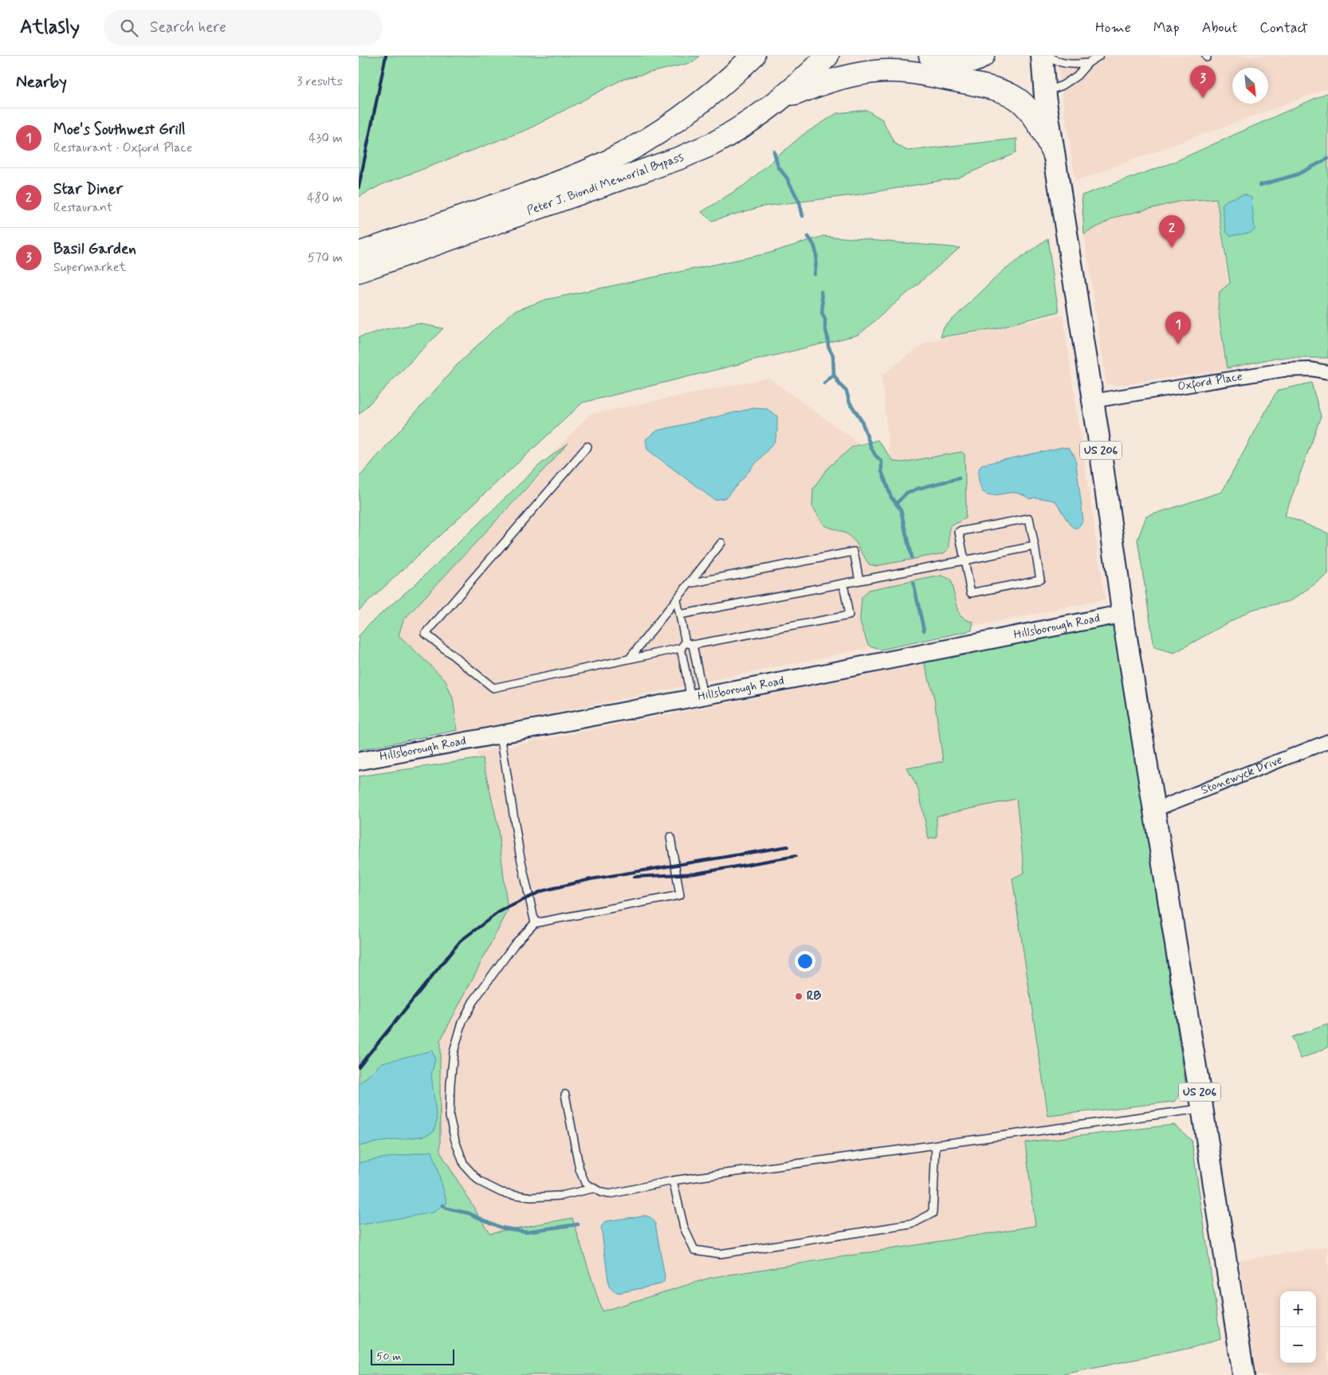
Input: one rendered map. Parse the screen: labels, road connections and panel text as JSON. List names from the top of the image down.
{
  "streets": {
    "highway": ["Peter J. Biondi Memorial Bypass"],
    "main road": ["US 206"],
    "street": ["Oxford Place", "Hillsborough Road", "Stonewyck Drive"]
  },
  "crossings": [
    ["Oxford Place", "US 206"],
    ["US 206", "Hillsborough Road"],
    ["US 206", "Stonewyck Drive"]
  ],
  "places": ["RB"],
  "scale_bar": "50 m",
  "north": "bottom right",
  "page": {
    "header": "Atlasly",
    "search": "Search here",
    "nav": [
      "Home",
      "Map",
      "About",
      "Contact"
    ],
    "heading": ["Nearby", "3 results"],
    "pins": ["3", "2", "1"],
    "list": [
      {
        "mark": "1",
        "name": "Moe's Southwest Grill",
        "note": "Restaurant · Oxford Place",
        "value": "430 m"
      },
      {
        "mark": "2",
        "name": "Star Diner",
        "note": "Restaurant",
        "value": "480 m"
      },
      {
        "mark": "3",
        "name": "Basil Garden",
        "note": "Supermarket",
        "value": "570 m"
      }
    ],
    "map_buttons": ["+", "−"],
    "scale": "50 m"
  }
}
